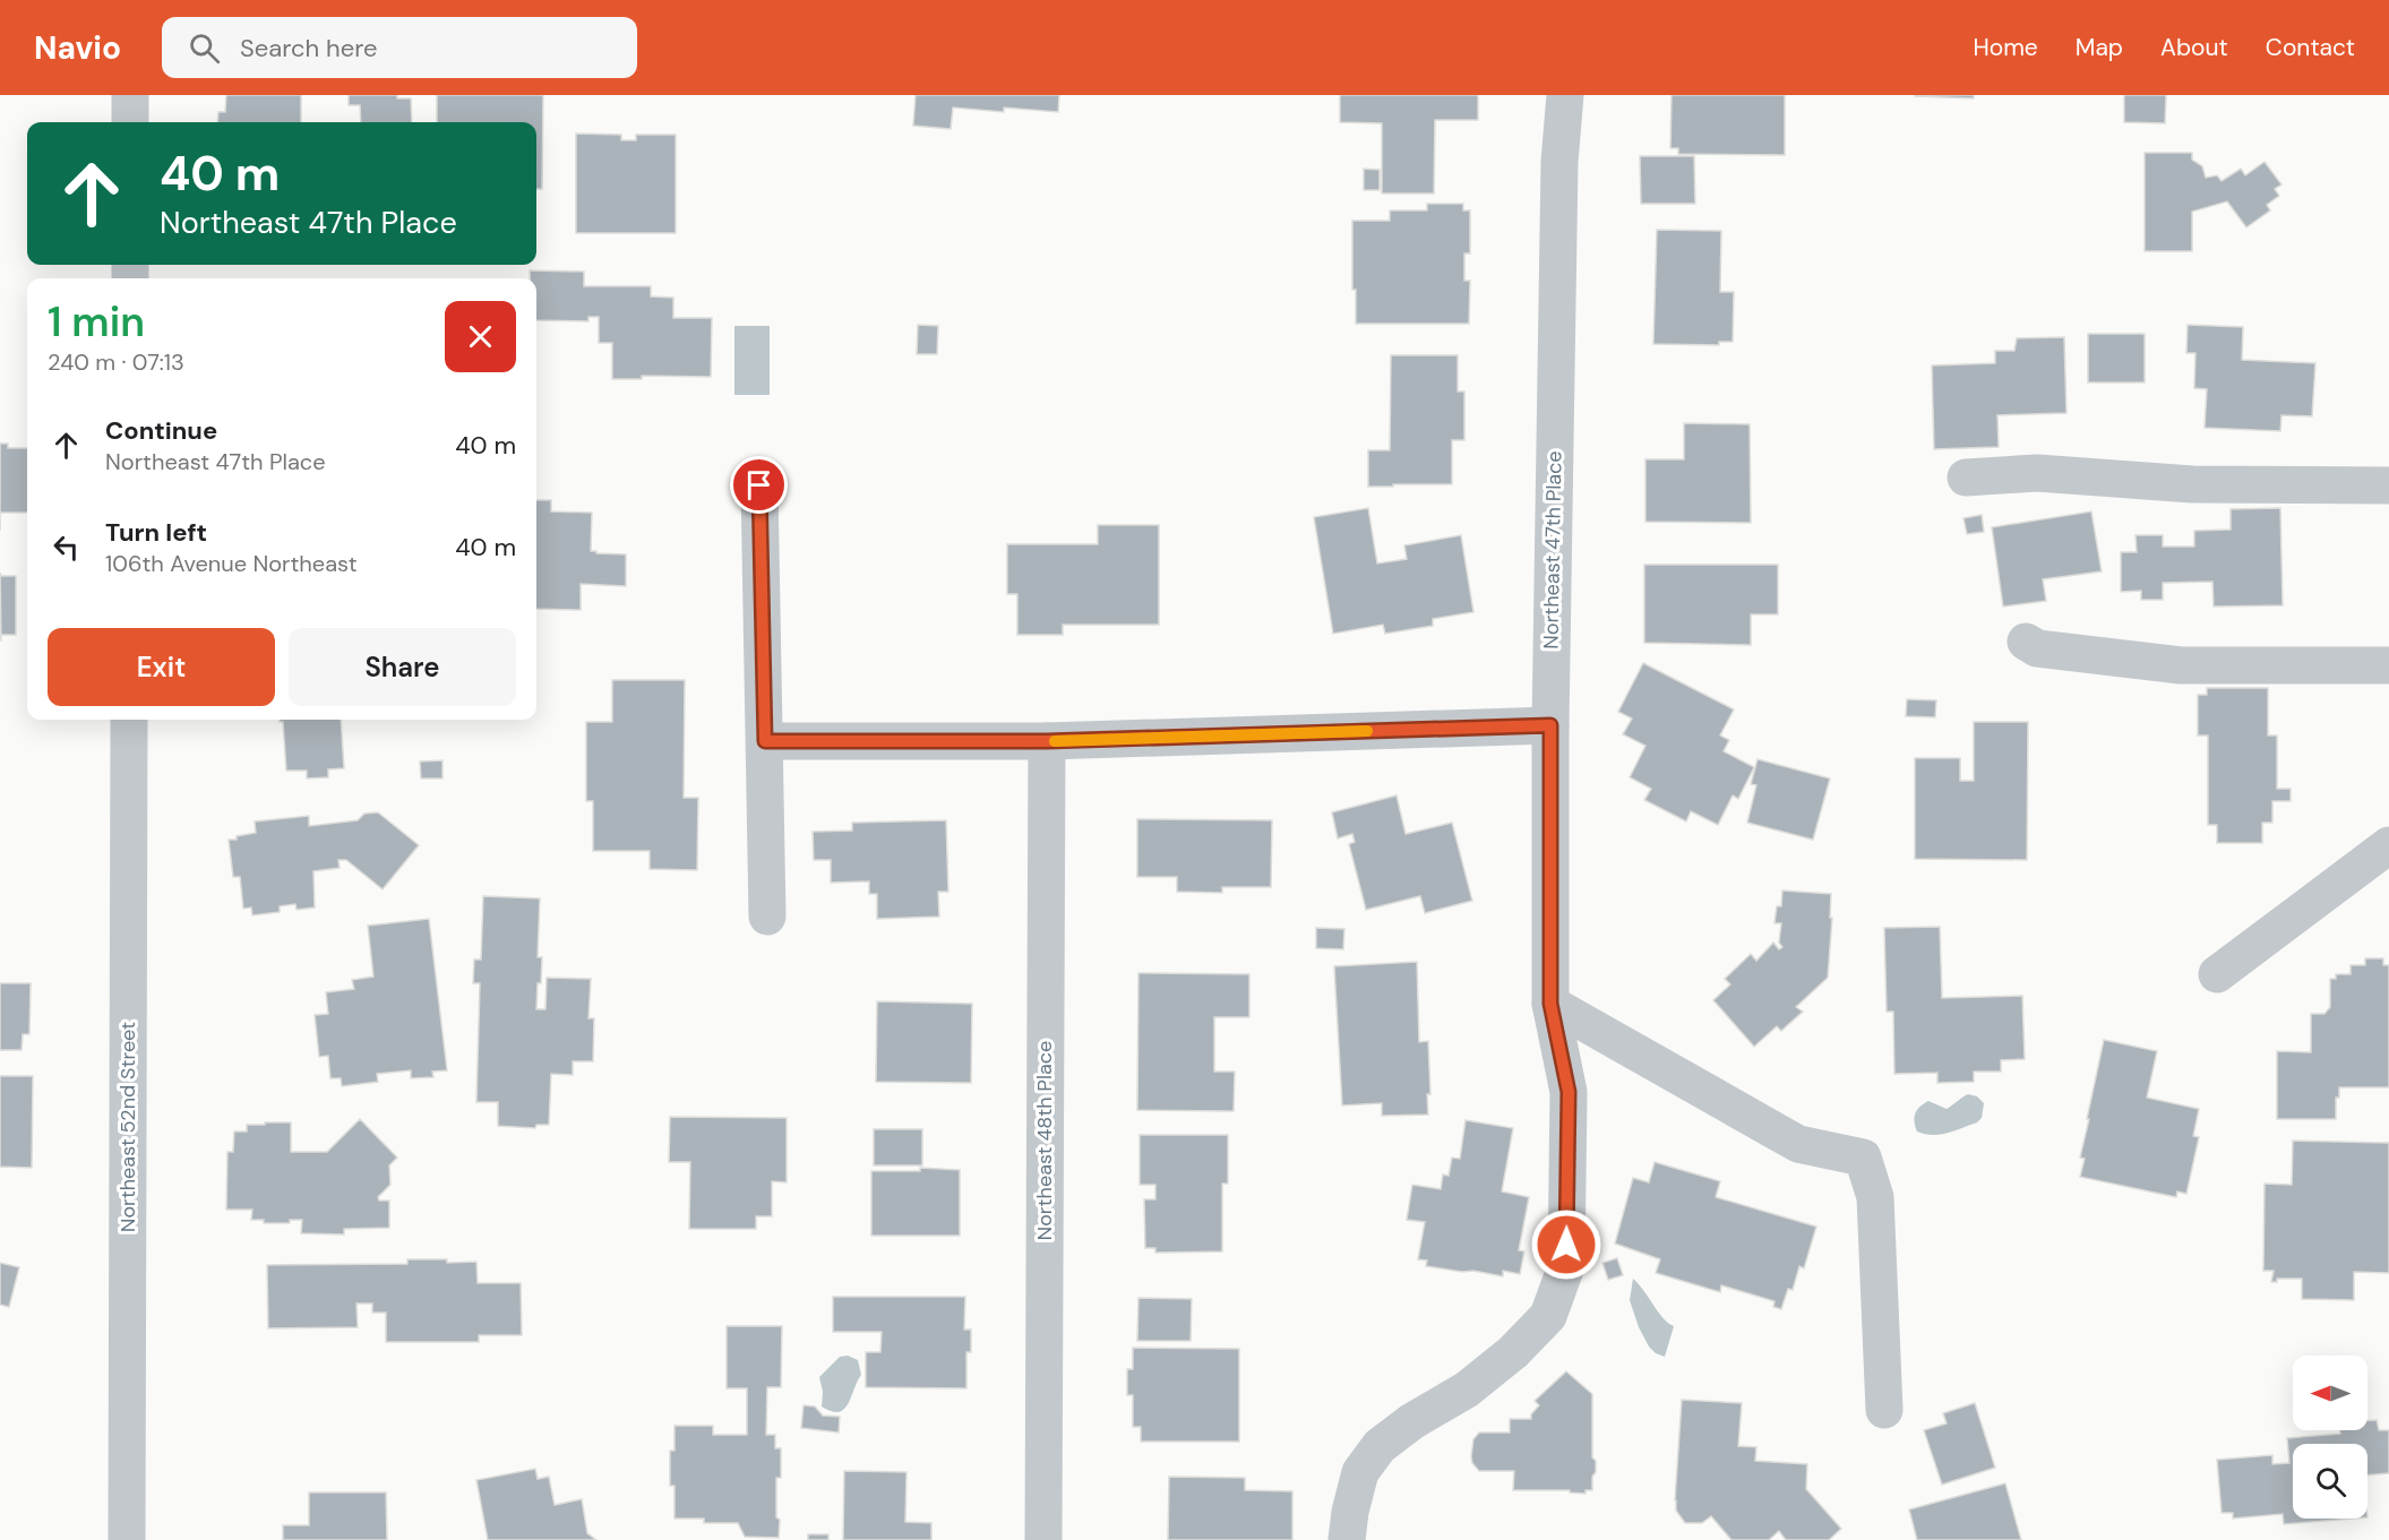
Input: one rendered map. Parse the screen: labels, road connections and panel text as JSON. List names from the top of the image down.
{
  "streets": {
    "street": ["Northeast 47th Place", "Northeast 52nd Street", "Northeast 48th Place"]
  },
  "north": "left",
  "page": {
    "header": "Navio",
    "search": "Search here",
    "nav": [
      "Home",
      "Map",
      "About",
      "Contact"
    ],
    "turn": ["40 m", "Northeast 47th Place"],
    "heading": ["1 min", "240 m · 07:13"],
    "list": [
      {
        "name": "Continue",
        "note": "Northeast 47th Place",
        "value": "40 m"
      },
      {
        "name": "Turn left",
        "note": "106th Avenue Northeast",
        "value": "40 m"
      }
    ],
    "buttons": ["Exit", "Share"]
  }
}
